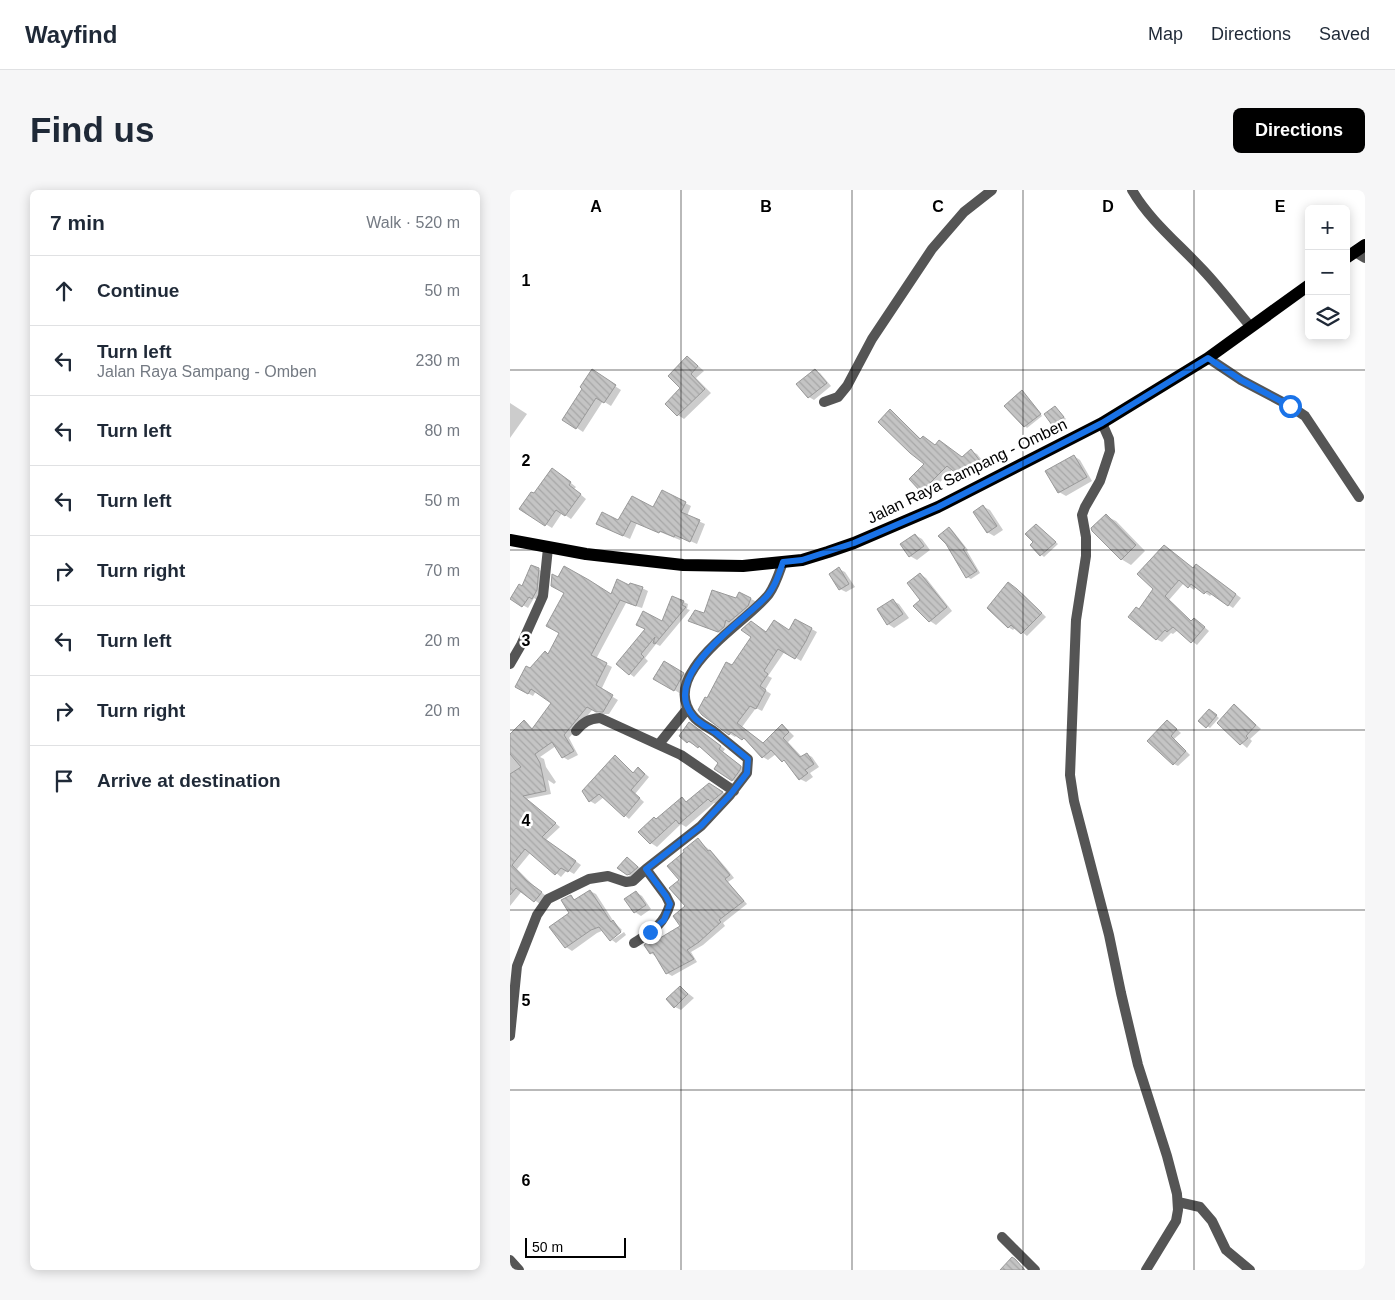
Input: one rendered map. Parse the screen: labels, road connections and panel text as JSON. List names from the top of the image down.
{
  "streets": {
    "main road": ["Jalan Raya Sampang - Omben"]
  },
  "scale_bar": "50 m",
  "page": {
    "header": "Wayfind",
    "nav": ["Map", "Directions", "Saved"],
    "buttons": "Directions",
    "title": "Find us",
    "heading": ["7 min", "Walk · 520 m"],
    "map_buttons": ["+", "−"],
    "list": [
      ["Continue", "50 m"],
      ["Turn left", "Jalan Raya Sampang - Omben", "230 m"],
      ["Turn left", "80 m"],
      ["Turn left", "50 m"],
      ["Turn right", "70 m"],
      ["Turn left", "20 m"],
      ["Turn right", "20 m"],
      "Arrive at destination"
    ],
    "scale": "50 m"
  },
  "grid": {
    "columns": [
      "A",
      "B",
      "C",
      "D",
      "E"
    ],
    "rows": [
      "1",
      "2",
      "3",
      "4",
      "5",
      "6"
    ]
  }
}
